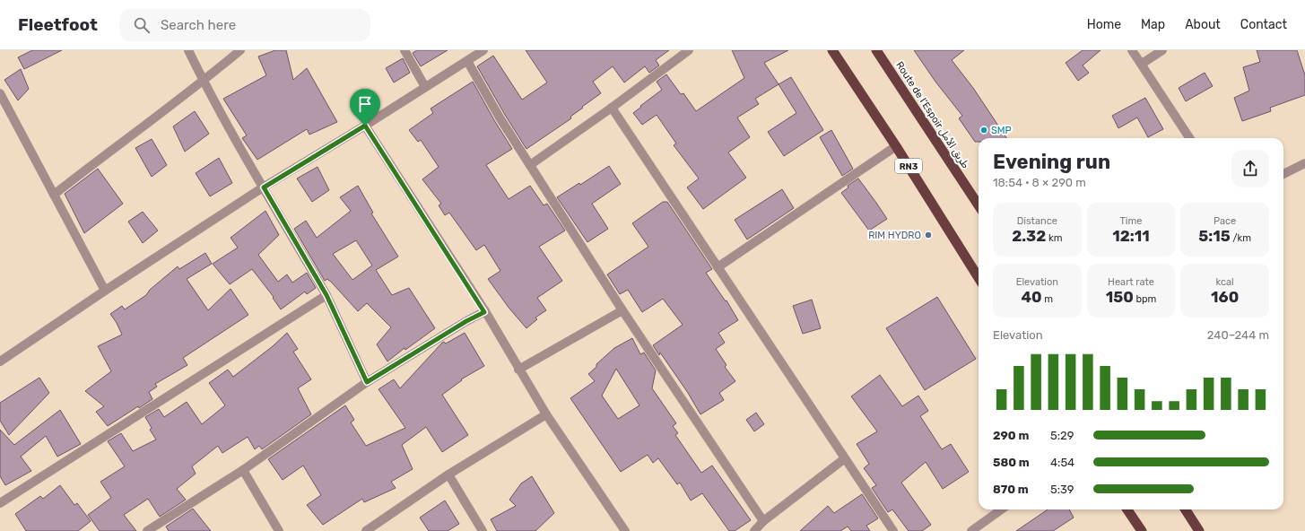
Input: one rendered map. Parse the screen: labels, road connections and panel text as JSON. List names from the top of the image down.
{
  "streets": {
    "highway": ["Route de l’Espoir طريق الأمل", "RN3"]
  },
  "places": ["SMP", "RIM HYDRO"],
  "page": {
    "header": "Fleetfoot",
    "search": "Search here",
    "nav": [
      "Home",
      "Map",
      "About",
      "Contact"
    ],
    "heading": ["Evening run", "18:54 · 8 × 290 m"],
    "stats": [
      ["Distance", "2.32 km"],
      ["Time", "12:11"],
      ["Pace", "5:15 /km"],
      ["Elevation", "40 m"],
      ["Heart rate", "150 bpm"],
      ["kcal", "160"]
    ],
    "chart": ["Elevation", "240–244 m"],
    "list": [
      {
        "name": "290 m",
        "note": "5:29"
      },
      {
        "name": "580 m",
        "note": "4:54"
      },
      {
        "name": "870 m",
        "note": "5:39"
      }
    ]
  }
}
